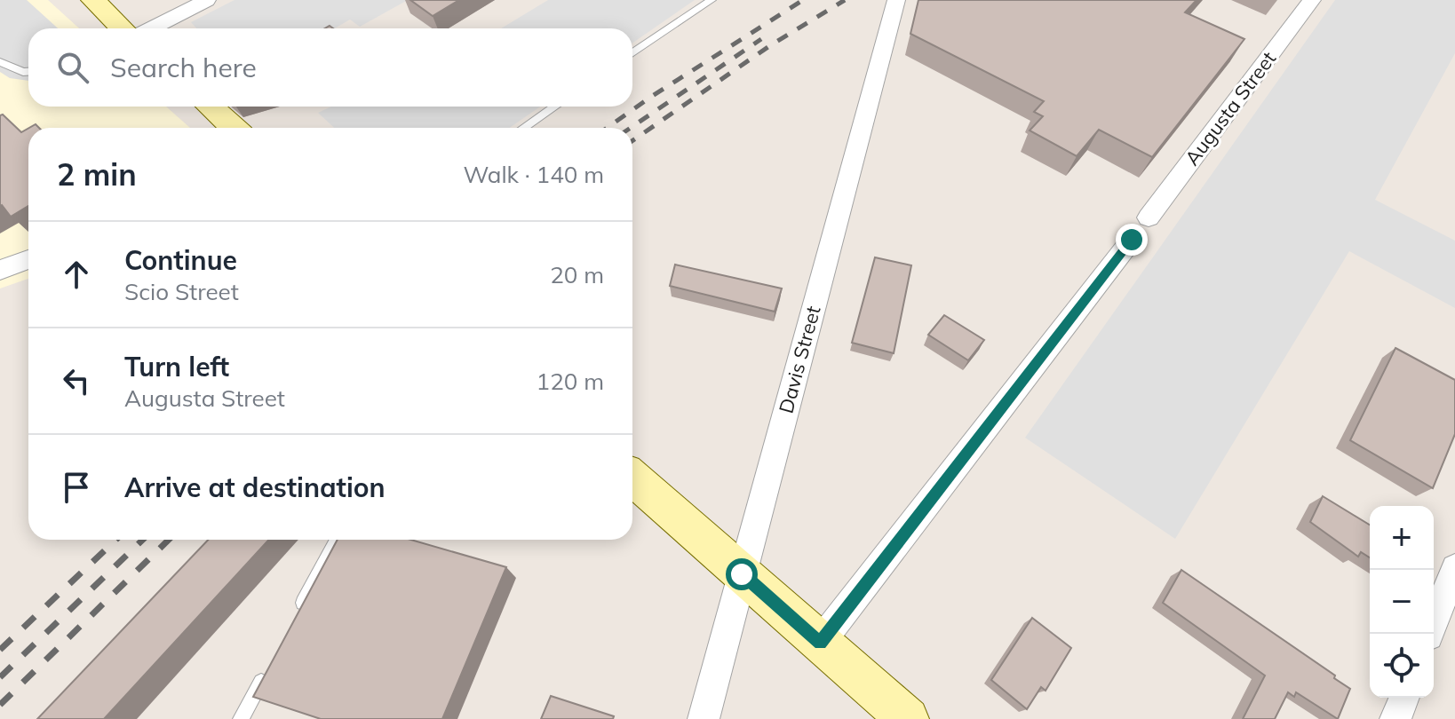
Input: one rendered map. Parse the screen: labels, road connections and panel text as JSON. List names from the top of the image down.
{
  "streets": {
    "street": ["Augusta Street", "Davis Street"]
  },
  "page": {
    "search": "Search here",
    "heading": ["2 min", "Walk · 140 m"],
    "list": [
      ["Continue", "Scio Street", "20 m"],
      ["Turn left", "Augusta Street", "120 m"],
      "Arrive at destination"
    ],
    "map_buttons": ["+", "−"]
  }
}
